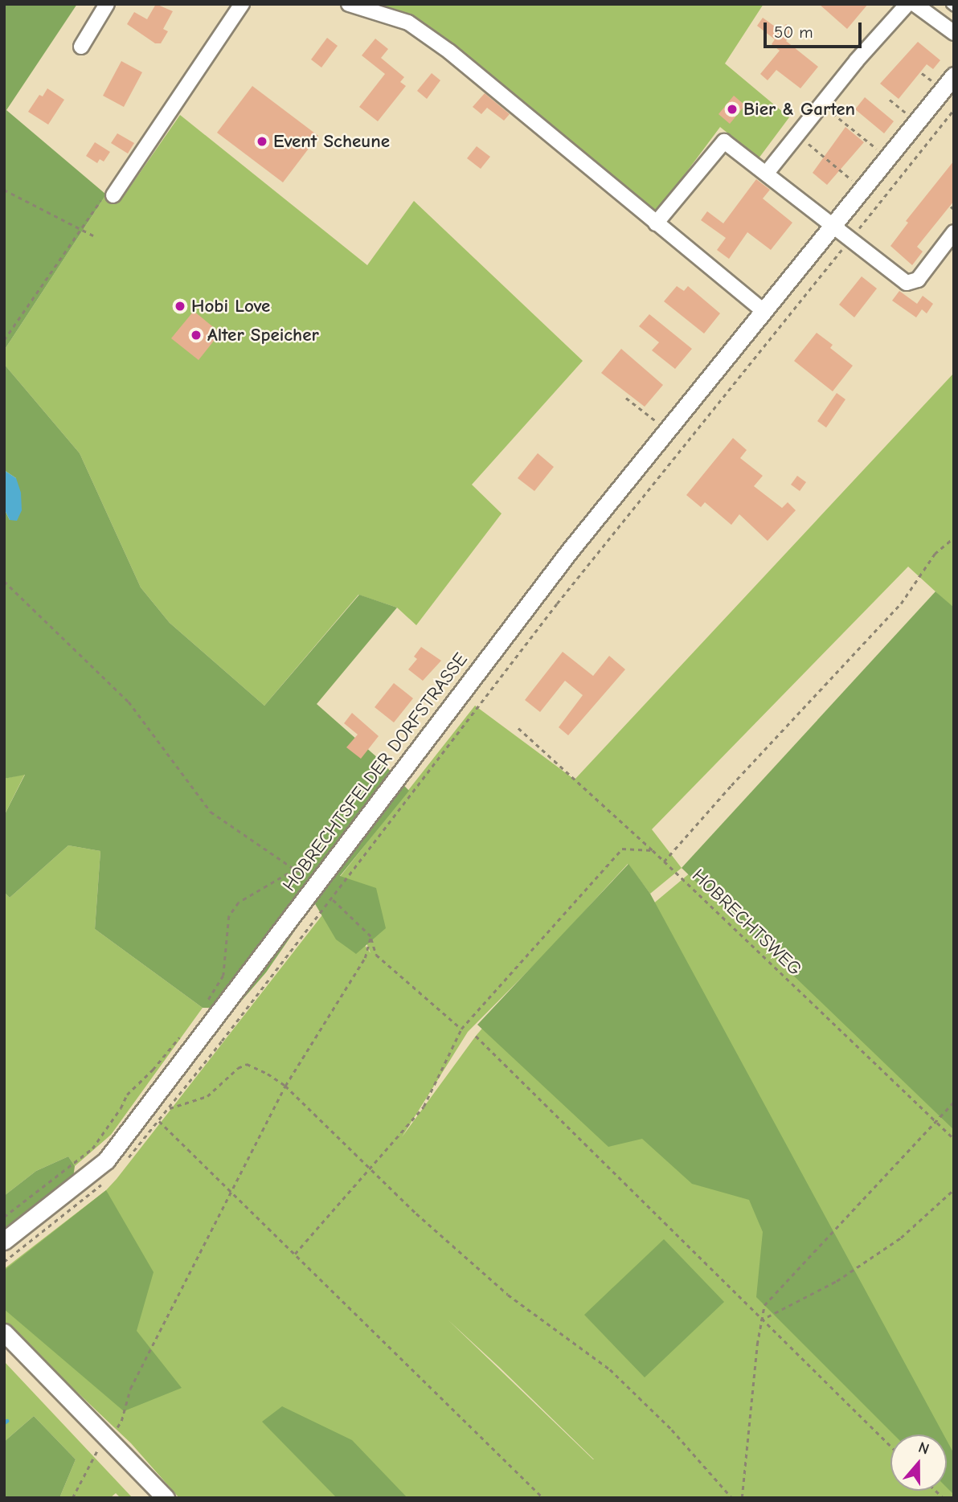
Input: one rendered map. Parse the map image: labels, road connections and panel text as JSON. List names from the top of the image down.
{
  "streets": {
    "street": ["HOBRECHTSFELDER DORFSTRASSE"],
    "path": ["HOBRECHTSWEG"]
  },
  "places": [
    "Bier & Garten",
    "Event Scheune",
    "Hobi Love",
    "Alter Speicher"
  ],
  "scale_bar": "50 m",
  "north": "top"
}
